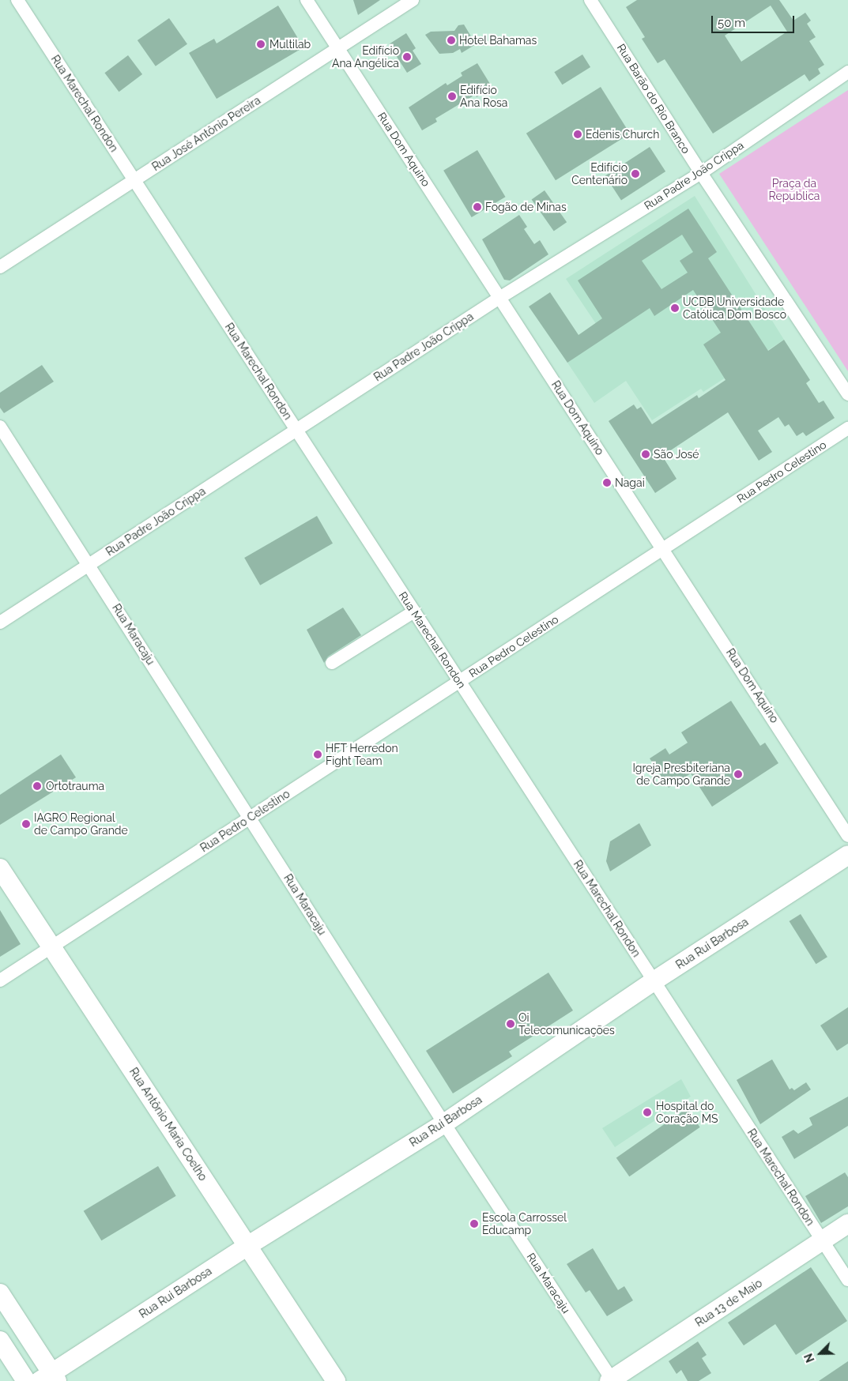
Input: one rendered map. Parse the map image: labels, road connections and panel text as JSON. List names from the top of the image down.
{
  "streets": {
    "street": [
      "Rua Barão do Rio Branco",
      "Rua Marechal Rondon",
      "Rua José Antônio Pereira",
      "Rua Dom Aquino",
      "Rua Padre João Crippa",
      "Rua Pedro Celestino",
      "Rua Maracaju",
      "Rua Rui Barbosa",
      "Rua Antônio Maria Coelho",
      "Rua 13 de Maio"
    ]
  },
  "crossings": [
    ["Rua Barão do Rio Branco", "Rua Padre João Crippa"],
    ["Rua Marechal Rondon", "Rua José Antônio Pereira"],
    ["Rua Marechal Rondon", "Rua Padre João Crippa"],
    ["Rua Marechal Rondon", "Rua Pedro Celestino"],
    ["Rua Marechal Rondon", "Rua Rui Barbosa"],
    ["Rua Marechal Rondon", "Rua 13 de Maio"],
    ["Rua José Antônio Pereira", "Rua Dom Aquino"],
    ["Rua Dom Aquino", "Rua Padre João Crippa"],
    ["Rua Dom Aquino", "Rua Pedro Celestino"],
    ["Rua Padre João Crippa", "Rua Maracaju"],
    ["Rua Pedro Celestino", "Rua Maracaju"],
    ["Rua Pedro Celestino", "Rua Antônio Maria Coelho"],
    ["Rua Maracaju", "Rua Rui Barbosa"],
    ["Rua Maracaju", "Rua 13 de Maio"],
    ["Rua Rui Barbosa", "Rua Antônio Maria Coelho"]
  ],
  "parks": ["Praça da Republica"],
  "places": [
    "Hotel Bahamas",
    "Multilab",
    "Edifício Ana Angélica",
    "Edifício Ana Rosa",
    "Edenis Church",
    "Edifício Centenário",
    "Fogão de Minas",
    "UCDB Universidade Católica Dom Bosco",
    "São José",
    "Nagai",
    "HFT Herredon Fight Team",
    "Igreja Presbiteriana de Campo Grande",
    "Ortotrauma",
    "IAGRO Regional de Campo Grande",
    "Oi Telecomunicações",
    "Hospital do Coração MS",
    "Escola Carrossel Educamp"
  ],
  "scale_bar": "50 m",
  "north": "bottom left"
}
